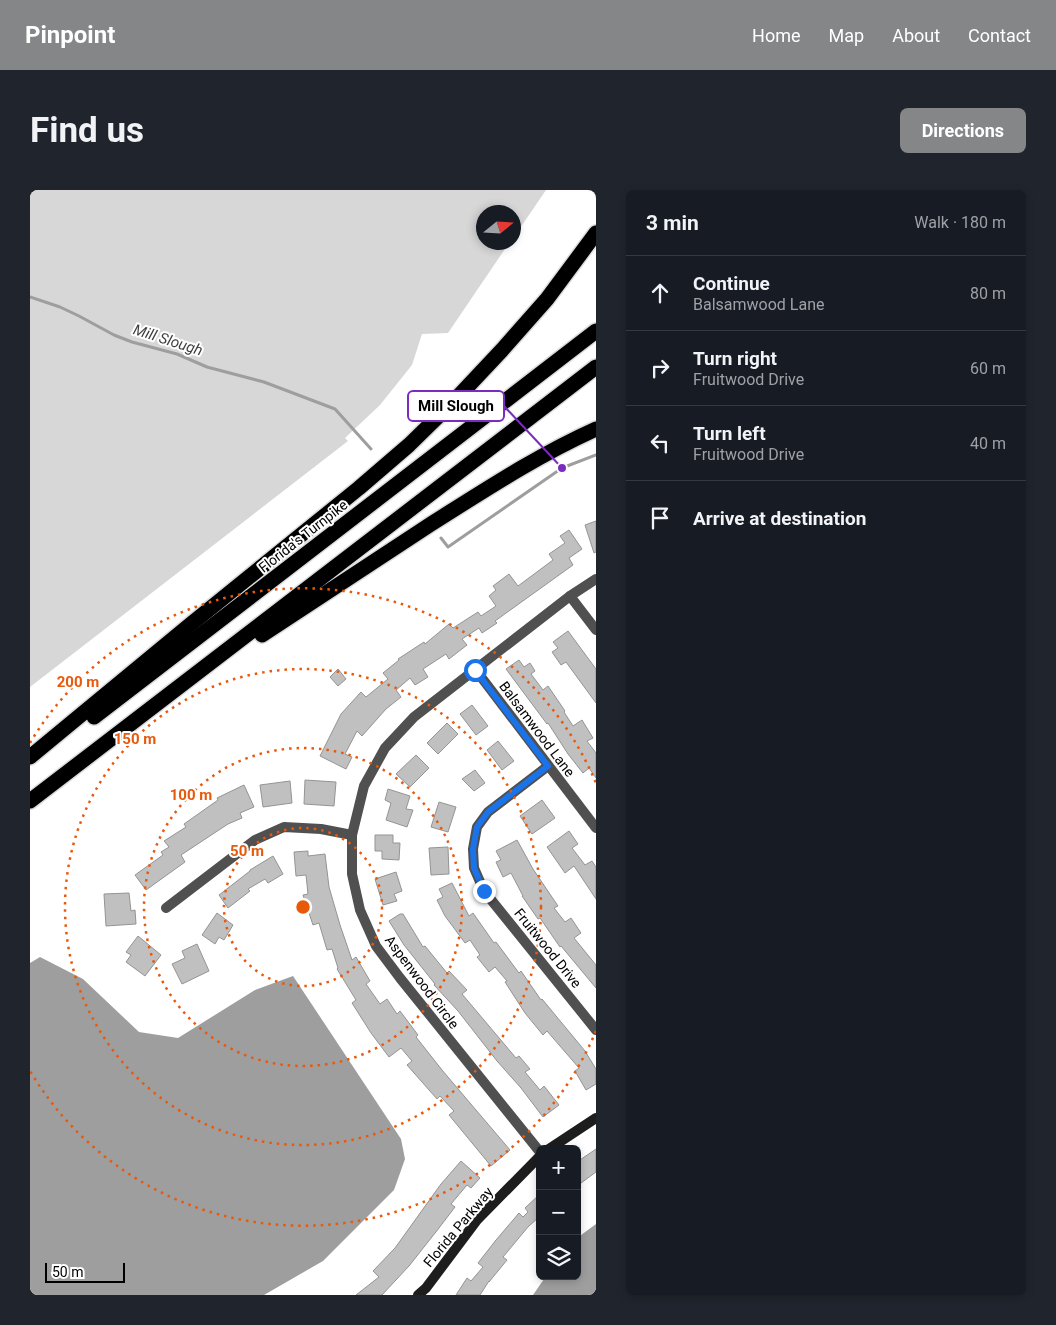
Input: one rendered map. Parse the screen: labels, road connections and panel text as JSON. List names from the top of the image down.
{
  "streets": {
    "highway": ["Florida's Turnpike"],
    "street": [
      "Balsamwood Lane",
      "Fruitwood Drive",
      "Aspenwood Circle",
      "Florida Parkway"
    ]
  },
  "crossings": [
    ["Balsamwood Lane", "Fruitwood Drive"],
    ["Balsamwood Lane", "Aspenwood Circle"]
  ],
  "water": ["Mill Slough"],
  "places": ["Mill Slough"],
  "scale_bar": "50 m",
  "north": "right",
  "page": {
    "header": "Pinpoint",
    "nav": [
      "Home",
      "Map",
      "About",
      "Contact"
    ],
    "buttons": "Directions",
    "title": "Find us",
    "heading": ["3 min", "Walk · 180 m"],
    "list": [
      ["Continue", "Balsamwood Lane", "80 m"],
      ["Turn right", "Fruitwood Drive", "60 m"],
      ["Turn left", "Fruitwood Drive", "40 m"],
      "Arrive at destination"
    ],
    "map_buttons": ["+", "−"],
    "scale": "50 m"
  },
  "rings": [
    "200 m",
    "150 m",
    "100 m",
    "50 m"
  ]
}
